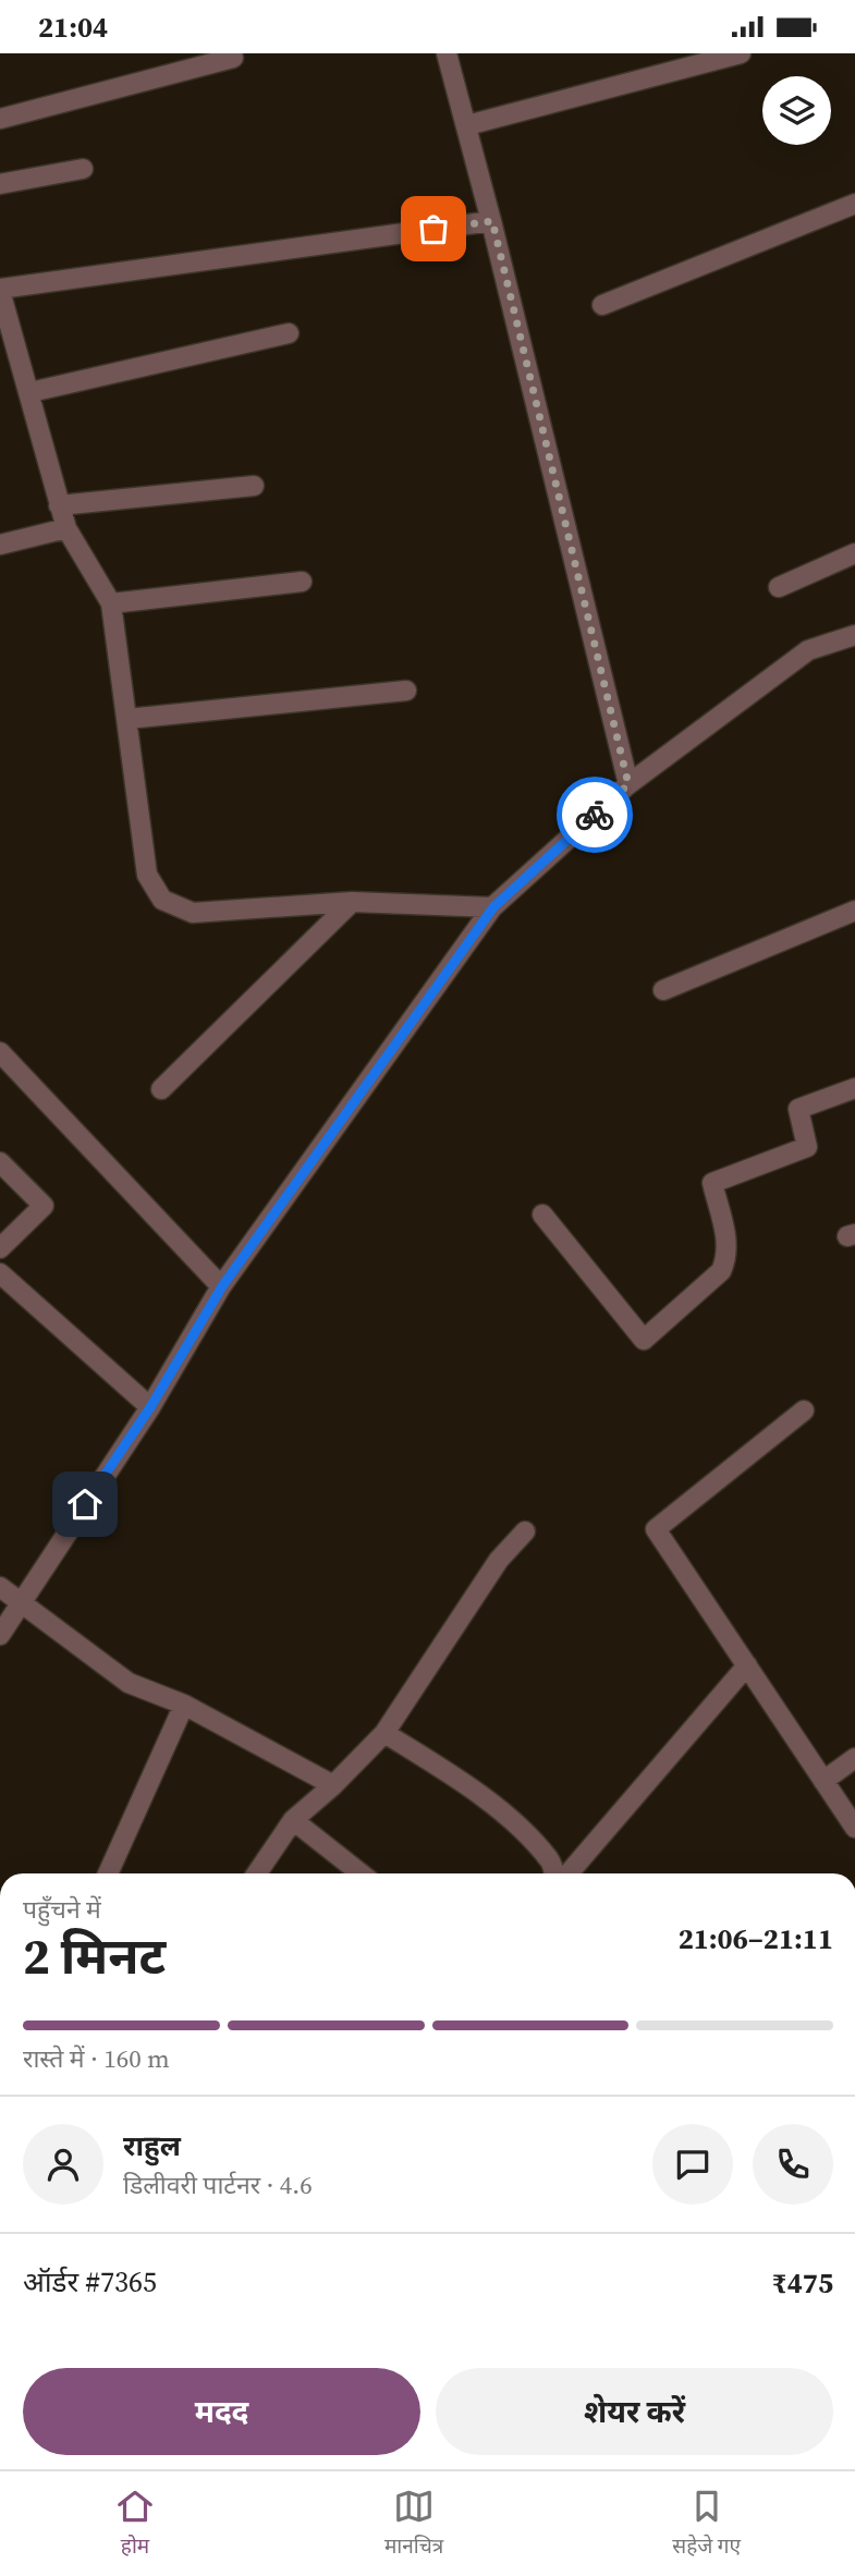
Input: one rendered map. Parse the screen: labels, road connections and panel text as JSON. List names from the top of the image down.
{
  "page": {
    "status": "21:04",
    "heading": ["2 मिनट", "पहुँचने में", "21:06–21:11"],
    "panel": [
      "राहुल",
      "डिलीवरी पार्टनर · 4.6",
      "ऑर्डर #7365",
      "₹475"
    ],
    "bar": "रास्ते में · 160 m",
    "buttons": ["मदद", "शेयर करें"],
    "tabs": ["होम", "मानचित्र", "सहेजे गए"]
  }
}
